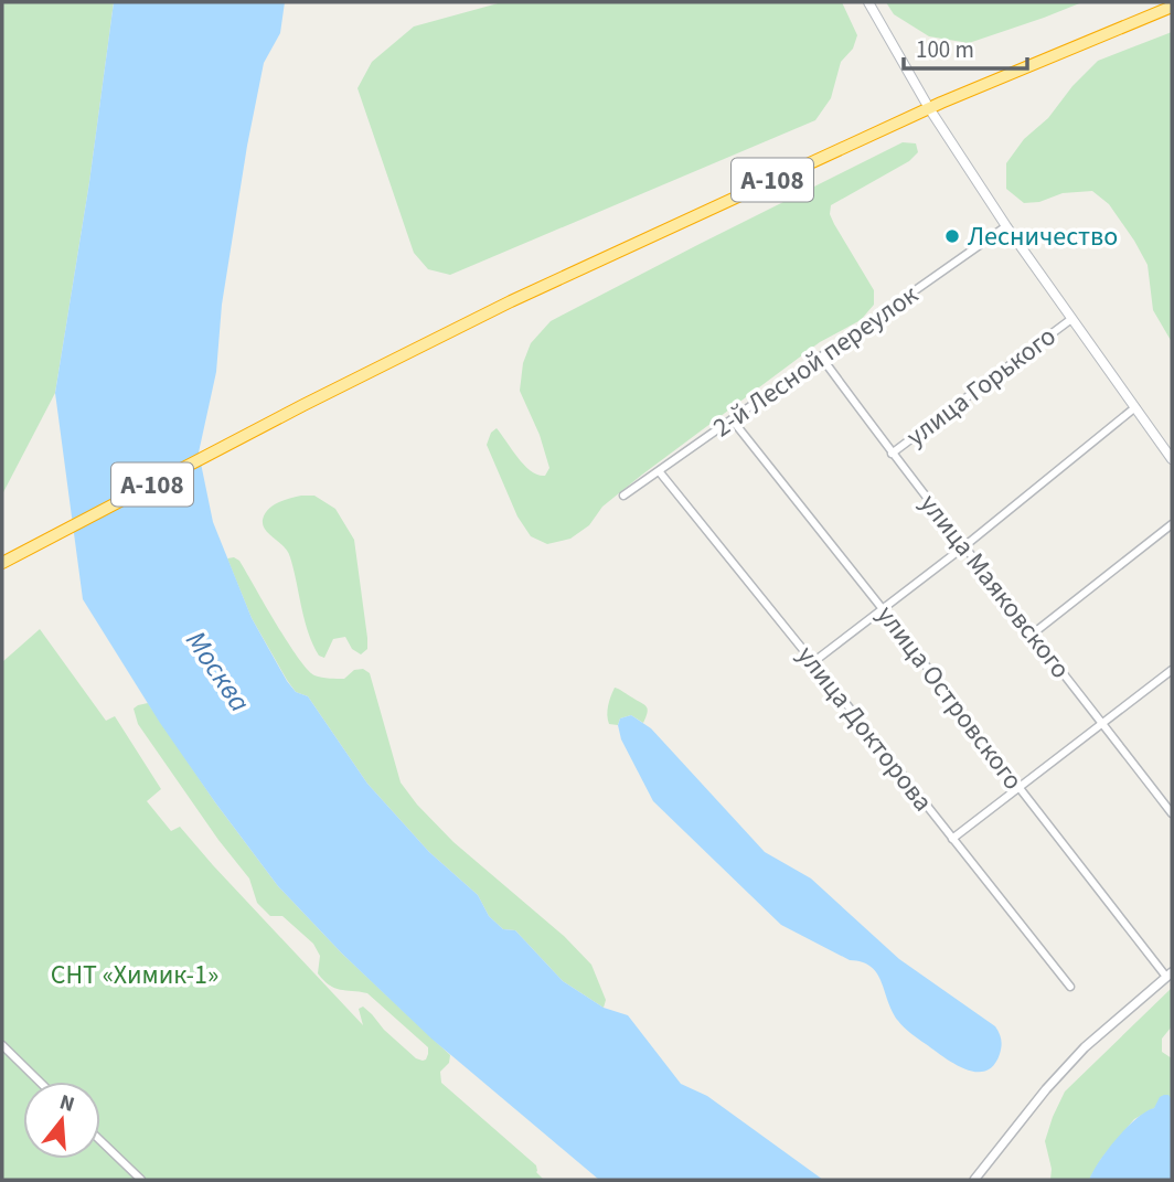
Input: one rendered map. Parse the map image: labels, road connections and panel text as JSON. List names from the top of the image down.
{
  "streets": {
    "highway": ["А-108"],
    "main road": ["улица Горького"],
    "street": [
      "2-й Лесной переулок",
      "улица Маяковского",
      "улица Островского",
      "улица Докторова"
    ]
  },
  "crossings": [
    ["А-108", "улица Горького"],
    ["2-й Лесной переулок", "улица Горького"],
    ["2-й Лесной переулок", "улица Маяковского"],
    ["2-й Лесной переулок", "улица Островского"],
    ["2-й Лесной переулок", "улица Докторова"],
    ["улица Горького", "улица Маяковского"]
  ],
  "water": ["Москва"],
  "parks": ["СНТ «Химик-1»"],
  "places": ["Лесничество"],
  "scale_bar": "100 m",
  "north": "top"
}
